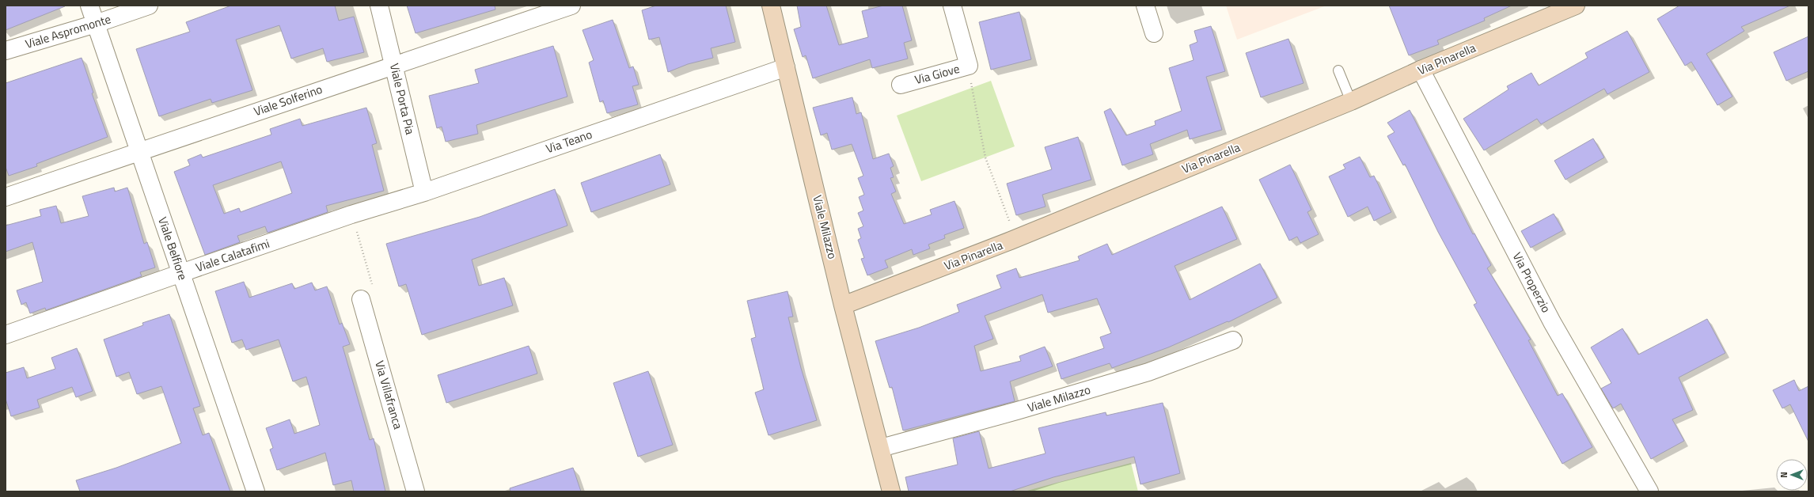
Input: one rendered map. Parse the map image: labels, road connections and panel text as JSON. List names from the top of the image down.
{
  "streets": {
    "street": [
      "Viale Aspromonte",
      "Via Pinarella",
      "Via Giove",
      "Viale Porta Pia",
      "Viale Solferino",
      "Via Teano",
      "Viale Milazzo",
      "Viale Belfiore",
      "Viale Calatafimi",
      "Via Properzio",
      "Via Villafranca"
    ]
  },
  "crossings": [
    ["Viale Aspromonte", "Viale Belfiore"],
    ["Via Pinarella", "Viale Milazzo"],
    ["Via Pinarella", "Via Properzio"],
    ["Viale Porta Pia", "Viale Solferino"],
    ["Viale Porta Pia", "Via Teano"],
    ["Viale Solferino", "Viale Belfiore"],
    ["Via Teano", "Viale Milazzo"],
    ["Via Teano", "Viale Calatafimi"],
    ["Viale Belfiore", "Viale Calatafimi"]
  ],
  "north": "left"
}
